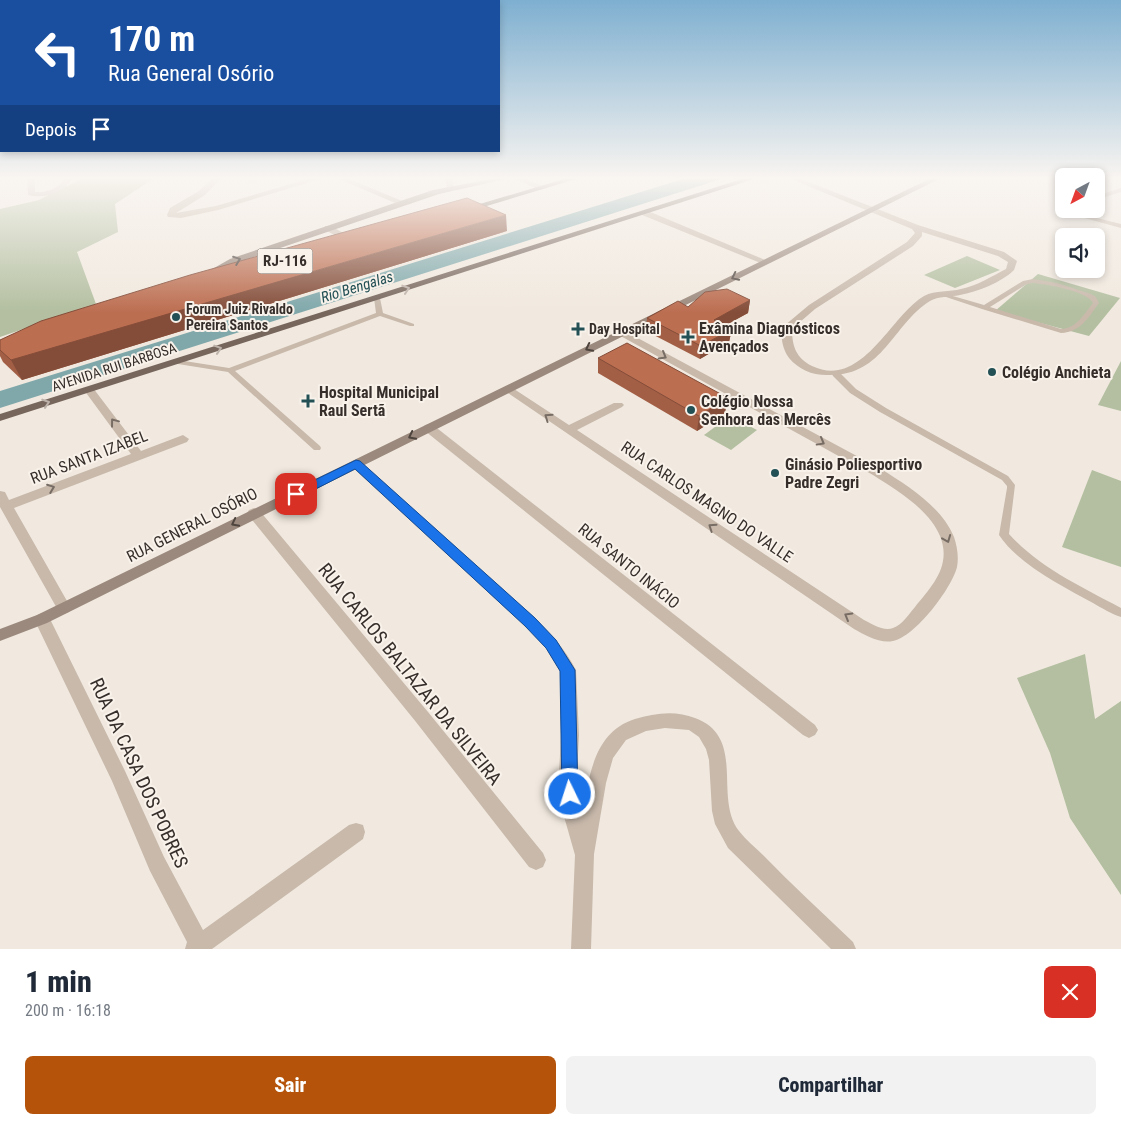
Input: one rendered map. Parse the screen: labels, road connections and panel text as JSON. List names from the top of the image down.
{
  "streets": {
    "main road": ["RJ-116", "AVENIDA RUI BARBOSA"],
    "street": [
      "RUA SANTA IZABEL",
      "RUA CARLOS MAGNO DO VALLE",
      "RUA GENERAL OSÓRIO",
      "RUA SANTO INÁCIO",
      "RUA CARLOS BALTAZAR DA SILVEIRA",
      "RUA DA CASA DOS POBRES"
    ]
  },
  "crossings": [
    ["RUA CARLOS MAGNO DO VALLE", "RUA GENERAL OSÓRIO"],
    ["RUA GENERAL OSÓRIO", "RUA SANTO INÁCIO"],
    ["RUA GENERAL OSÓRIO", "RUA CARLOS BALTAZAR DA SILVEIRA"],
    ["RUA GENERAL OSÓRIO", "RUA DA CASA DOS POBRES"]
  ],
  "one_way": ["AVENIDA RUI BARBOSA", "RUA SANTA IZABEL", "RUA GENERAL OSÓRIO"],
  "water": ["Rio Bengalas"],
  "places": {
    "other": [
      "Forum Juiz Rivaldo Pereira Santos",
      "Colégio Anchieta",
      "Colégio Nossa Senhora das Mercês",
      "Ginásio Poliesportivo Padre Zegri"
    ],
    "health": ["Day Hospital", "Exâmina Diagnósticos Avençados", "Hospital Municipal Raul Sertã"]
  },
  "north": "bottom left",
  "page": {
    "turn": ["170 m", "Rua General Osório"],
    "then": "Depois",
    "heading": ["1 min", "200 m · 16:18"],
    "buttons": ["Sair", "Compartilhar"]
  }
}
